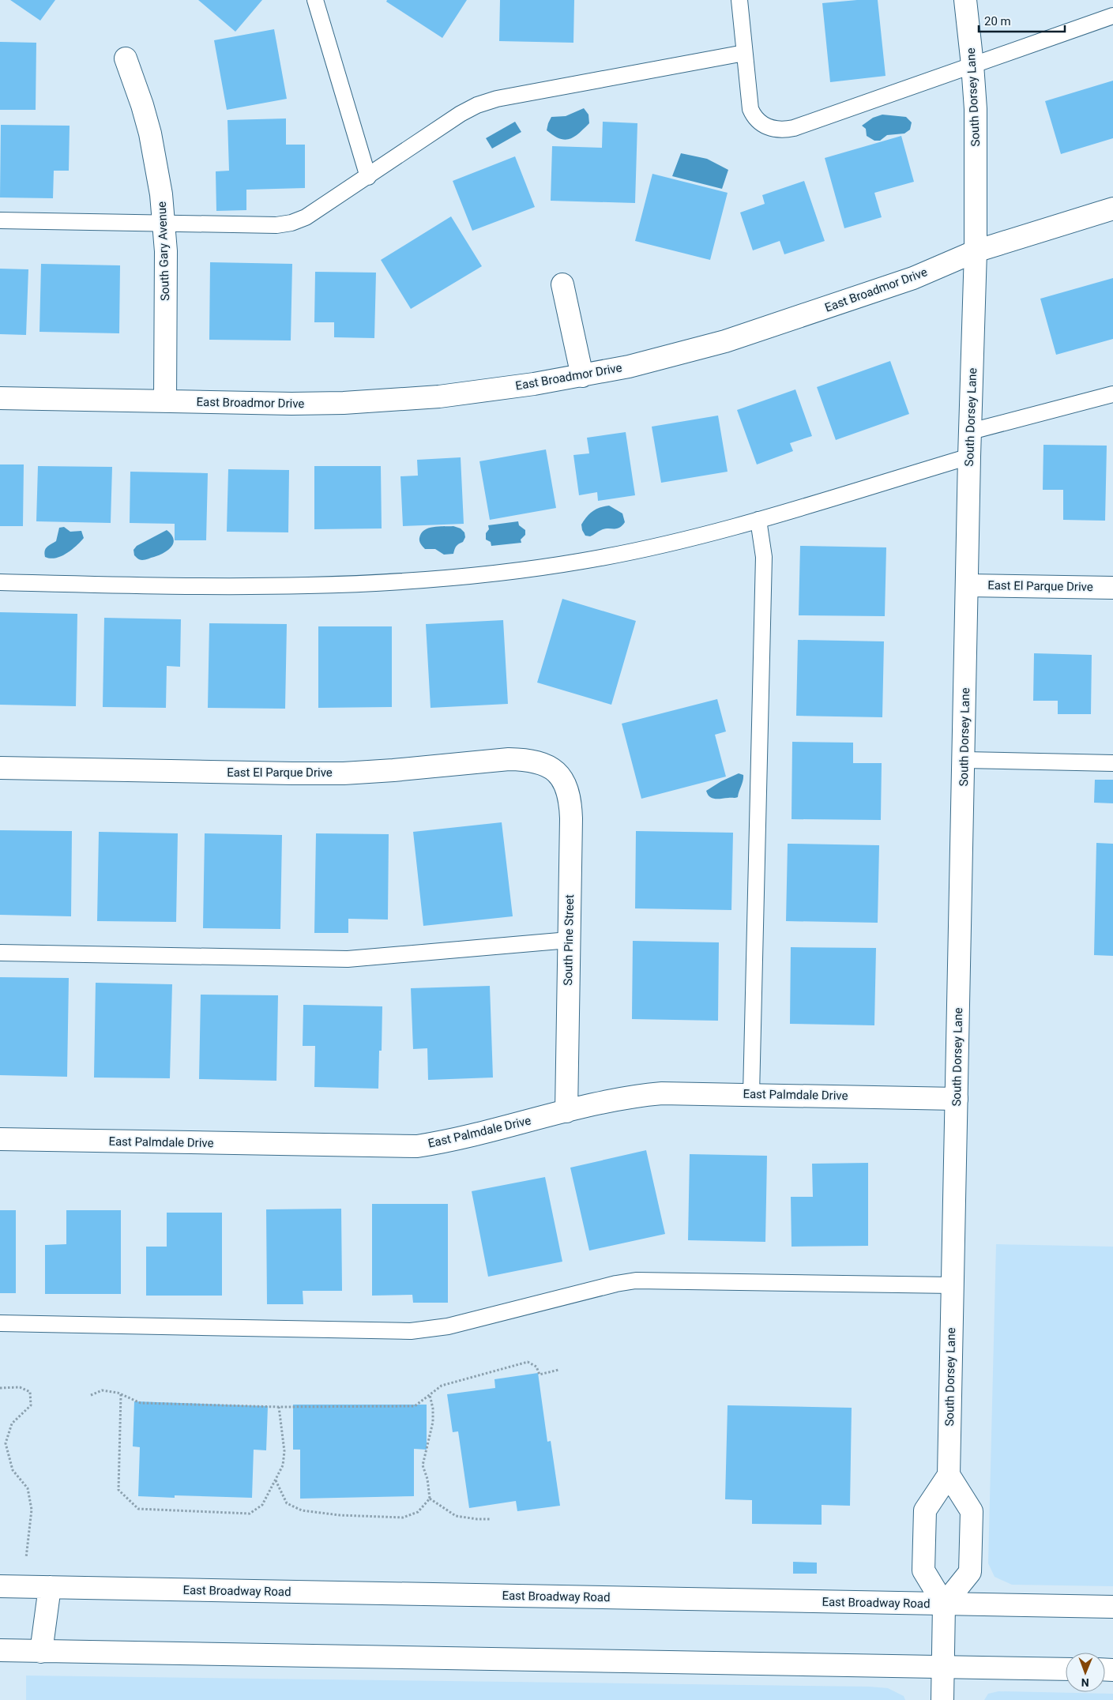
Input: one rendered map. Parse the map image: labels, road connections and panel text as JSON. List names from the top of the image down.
{
  "streets": {
    "street": [
      "South Dorsey Lane",
      "South Gary Avenue",
      "East Broadmor Drive",
      "East El Parque Drive",
      "South Pine Street",
      "East Palmdale Drive",
      "East Broadway Road"
    ]
  },
  "crossings": [
    ["South Dorsey Lane", "East Broadmor Drive"],
    ["South Dorsey Lane", "East El Parque Drive"],
    ["South Dorsey Lane", "East Palmdale Drive"],
    ["South Gary Avenue", "East Broadmor Drive"],
    ["East El Parque Drive", "South Pine Street"],
    ["South Pine Street", "East Palmdale Drive"]
  ],
  "scale_bar": "20 m",
  "north": "bottom"
}
